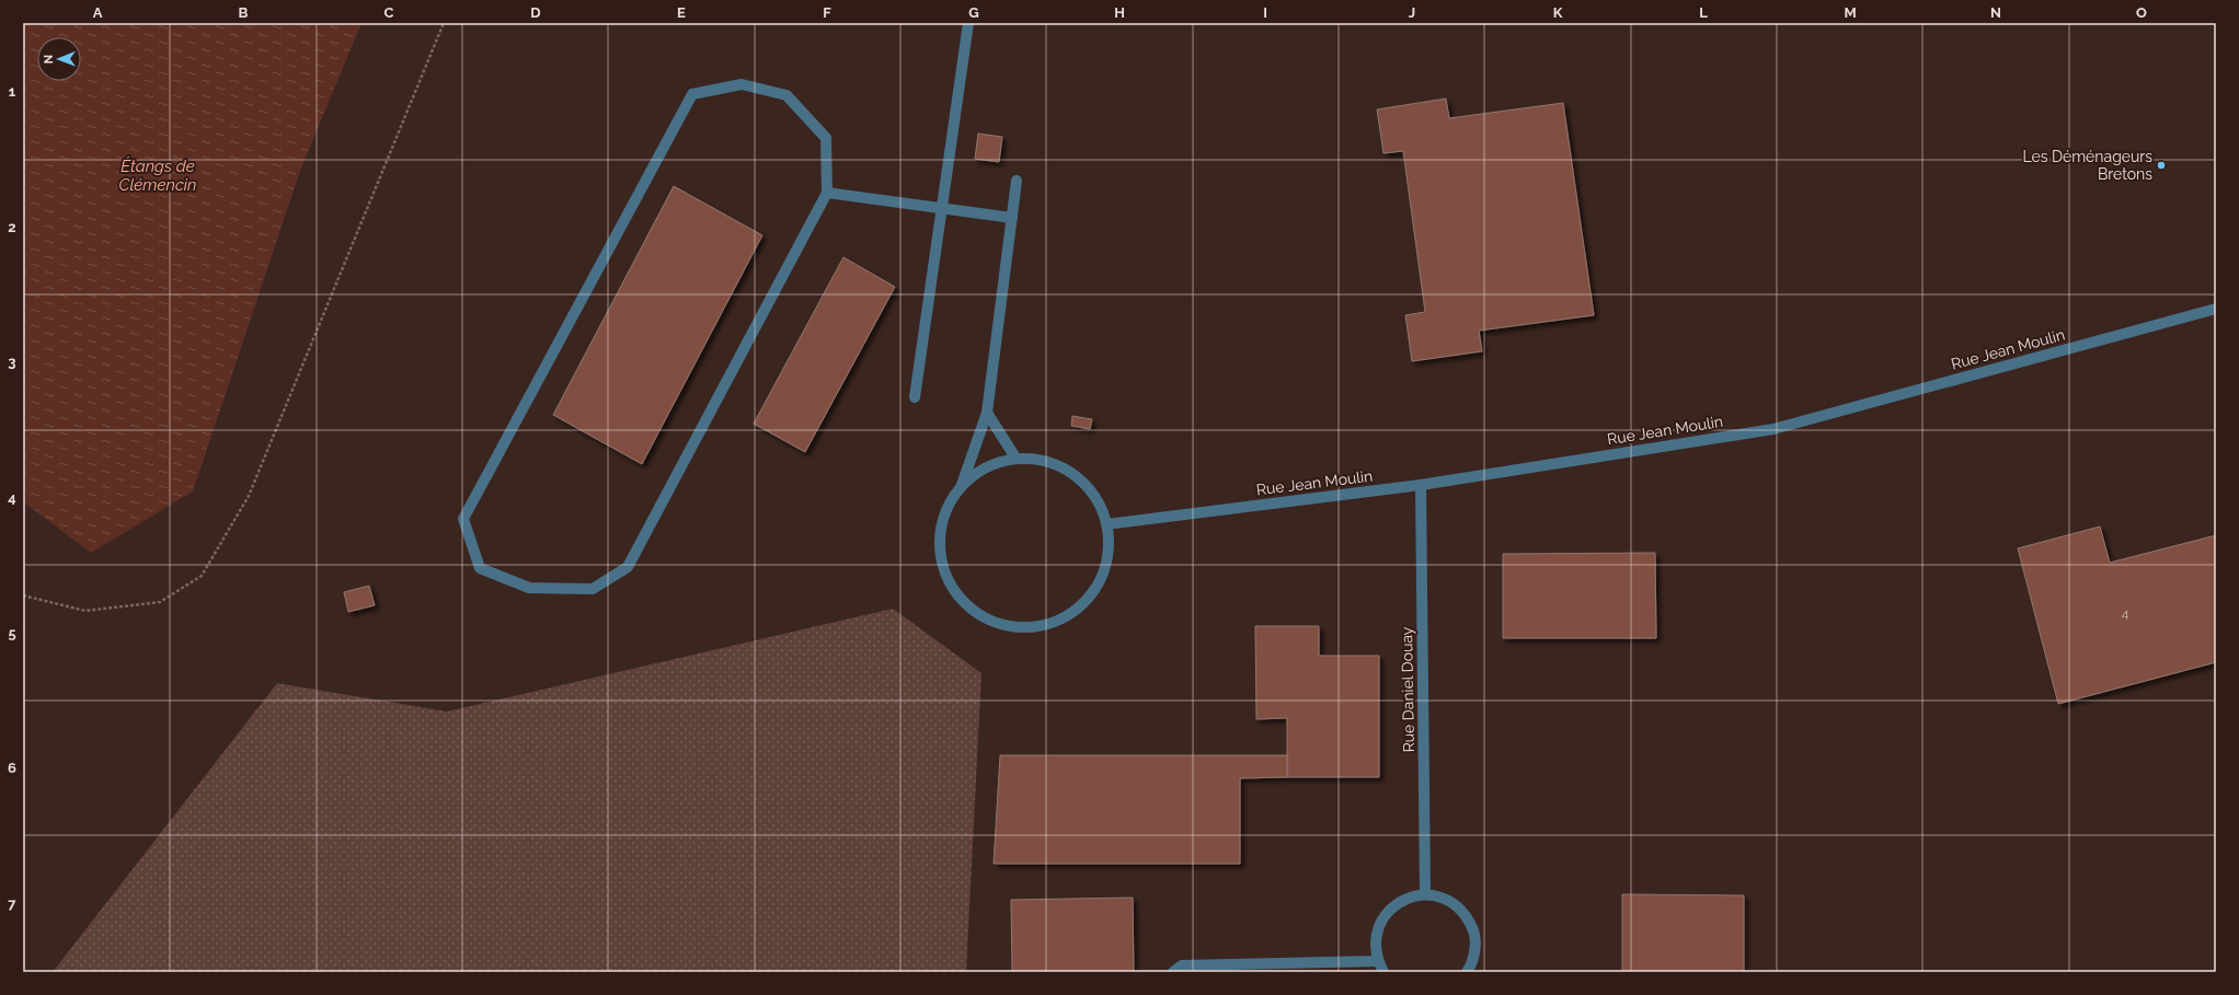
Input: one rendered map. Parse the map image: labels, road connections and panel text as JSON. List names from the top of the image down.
{
  "streets": {
    "street": ["Rue Jean Moulin", "Rue Daniel Douay"]
  },
  "crossings": [
    ["Rue Jean Moulin", "Rue Daniel Douay"]
  ],
  "water": ["Étangs de Clémencin"],
  "places": ["Les Déménageurs Bretons"],
  "house_numbers": ["4"],
  "north": "left",
  "grid": {
    "columns": [
      "A",
      "B",
      "C",
      "D",
      "E",
      "F",
      "G",
      "H",
      "I",
      "J",
      "K",
      "L",
      "M",
      "N",
      "O"
    ],
    "rows": [
      "1",
      "2",
      "3",
      "4",
      "5",
      "6",
      "7"
    ]
  }
}
